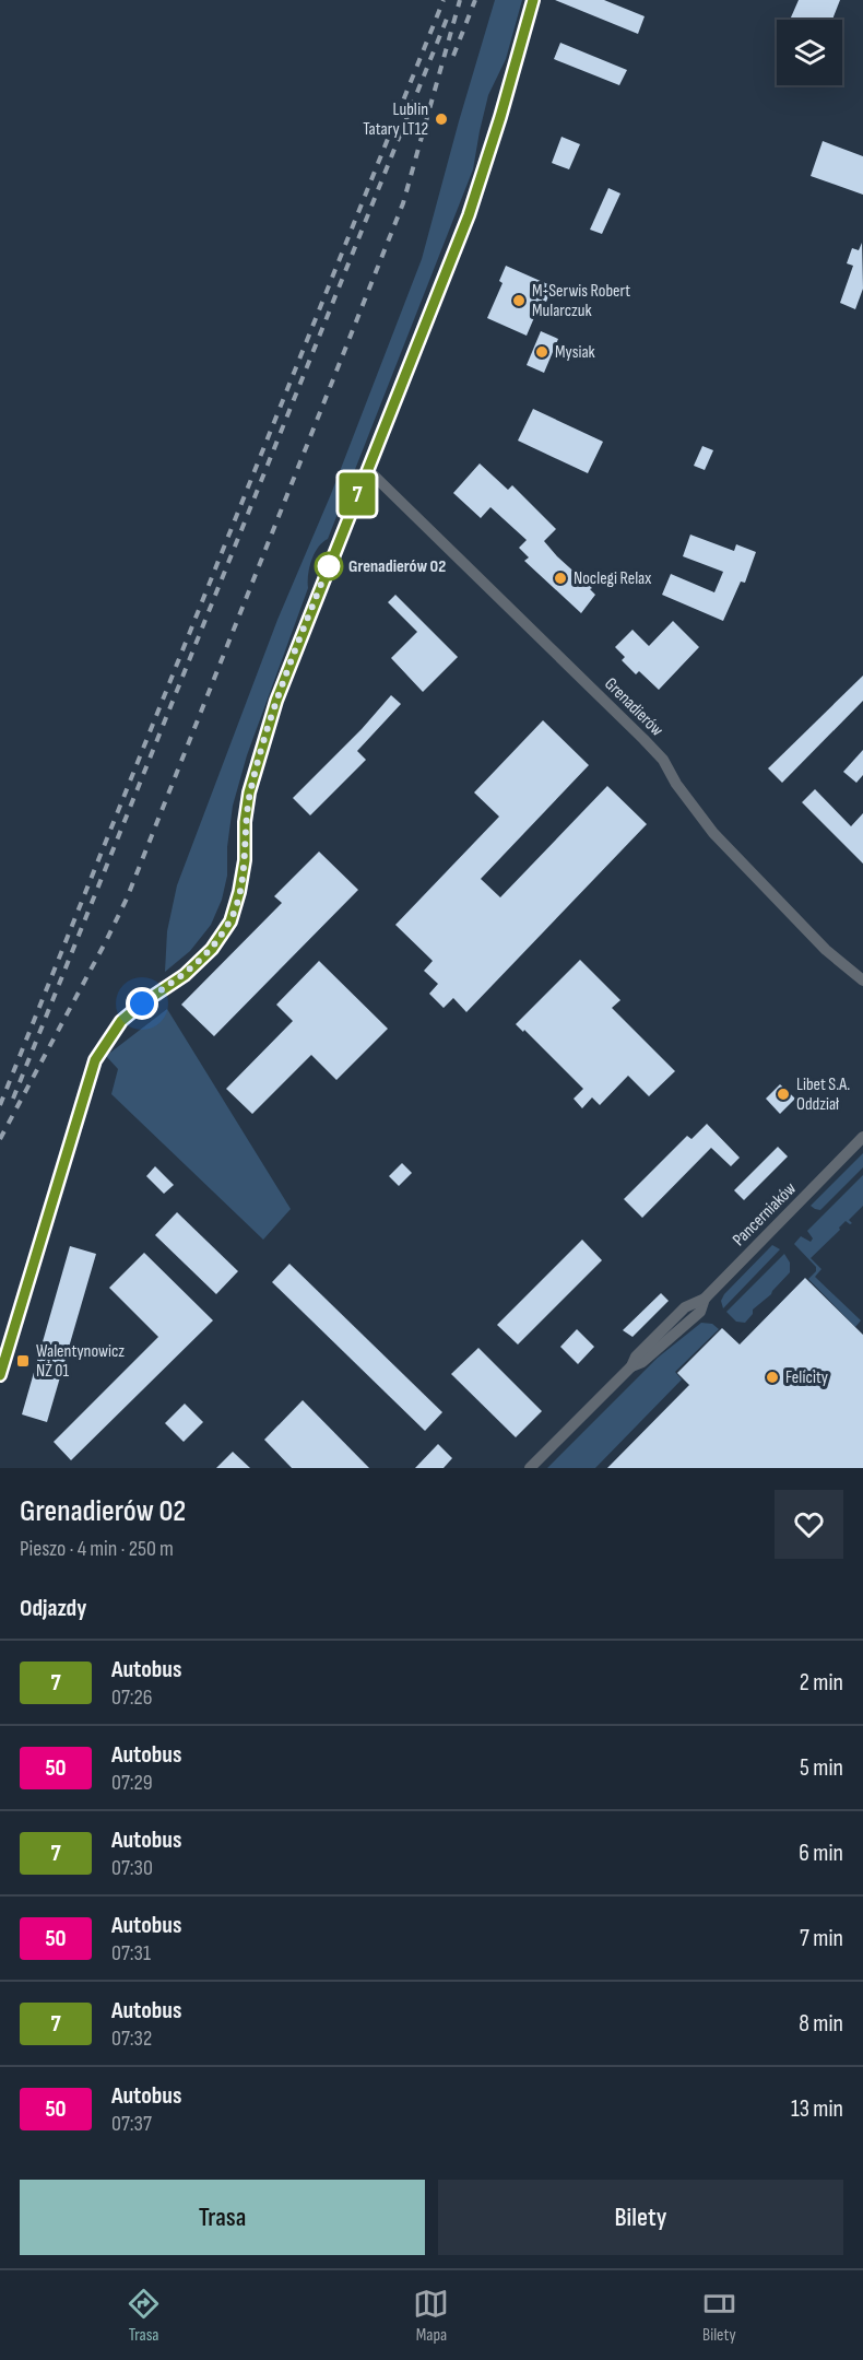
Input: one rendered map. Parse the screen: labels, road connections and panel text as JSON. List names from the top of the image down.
{
  "streets": {
    "street": ["Grenadierów", "Pancerniaków"]
  },
  "places": {
    "other": [
      "Lublin Tatary LT12",
      "M-Serwis Robert Mularczuk",
      "Mysiak",
      "Grenadierów 02",
      "Noclegi Relax",
      "Libet S.A. Oddział",
      "Felicity"
    ],
    "transit": ["Walentynowicz NŻ 01"]
  },
  "lines": ["bus line 7"],
  "page": {
    "on_map": "7",
    "heading": [
      ["Grenadierów 02", "Pieszo · 4 min · 250 m"],
      "Odjazdy"
    ],
    "list": [
      {
        "mark": "7",
        "name": "Autobus",
        "note": "07:26",
        "value": "2 min"
      },
      {
        "mark": "50",
        "name": "Autobus",
        "note": "07:29",
        "value": "5 min"
      },
      {
        "mark": "7",
        "name": "Autobus",
        "note": "07:30",
        "value": "6 min"
      },
      {
        "mark": "50",
        "name": "Autobus",
        "note": "07:31",
        "value": "7 min"
      },
      {
        "mark": "7",
        "name": "Autobus",
        "note": "07:32",
        "value": "8 min"
      },
      {
        "mark": "50",
        "name": "Autobus",
        "note": "07:37",
        "value": "13 min"
      }
    ],
    "buttons": ["Trasa", "Bilety"],
    "tabs": ["Trasa", "Mapa", "Bilety"]
  }
}
